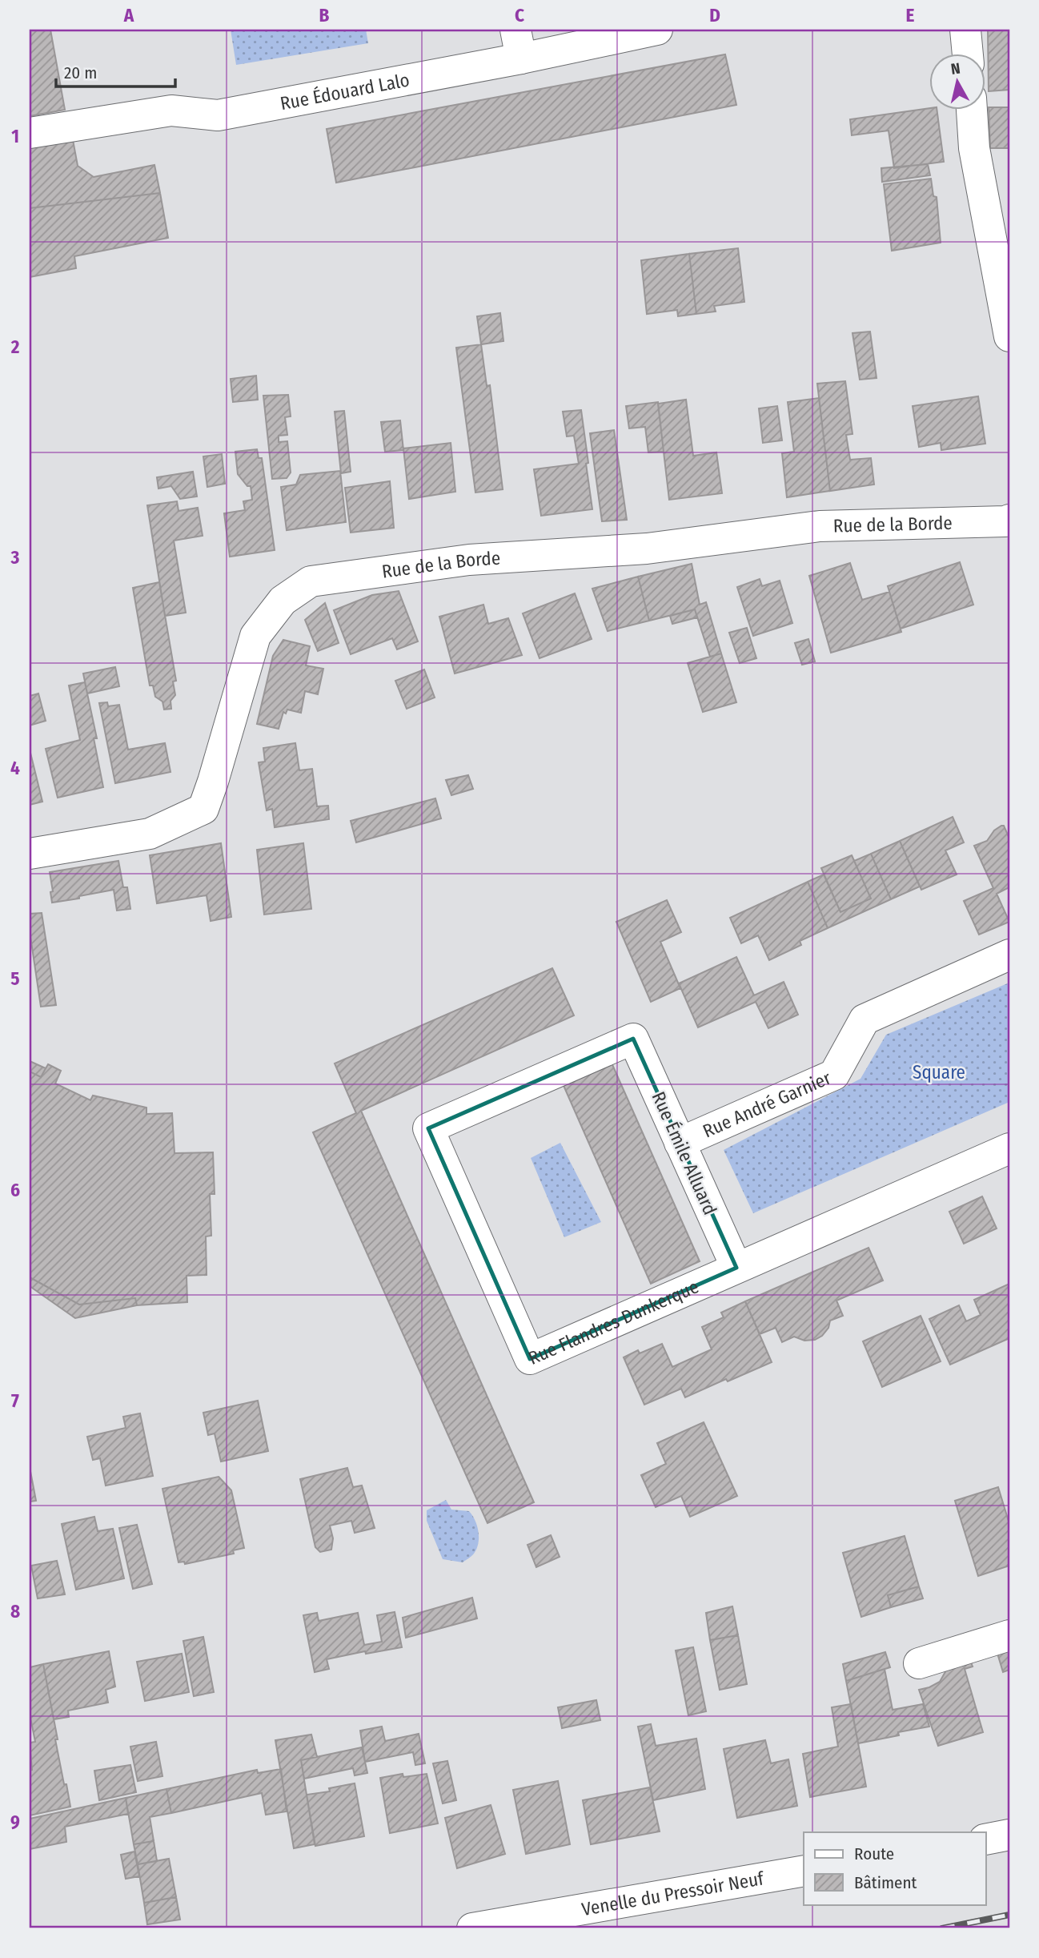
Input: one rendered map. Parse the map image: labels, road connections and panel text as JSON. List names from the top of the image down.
{
  "streets": {
    "street": [
      "Rue Édouard Lalo",
      "Rue de la Borde",
      "Rue André Garnier",
      "Rue Émile Alluard",
      "Rue Flandres Dunkerque",
      "Venelle du Pressoir Neuf"
    ]
  },
  "crossings": [
    ["Rue André Garnier", "Rue Émile Alluard"],
    ["Rue Émile Alluard", "Rue Flandres Dunkerque"]
  ],
  "parks": ["Square"],
  "legend": ["Route", "Bâtiment"],
  "scale_bar": "20 m",
  "north": "top",
  "grid": {
    "columns": [
      "A",
      "B",
      "C",
      "D",
      "E"
    ],
    "rows": [
      "1",
      "2",
      "3",
      "4",
      "5",
      "6",
      "7",
      "8",
      "9"
    ]
  }
}
